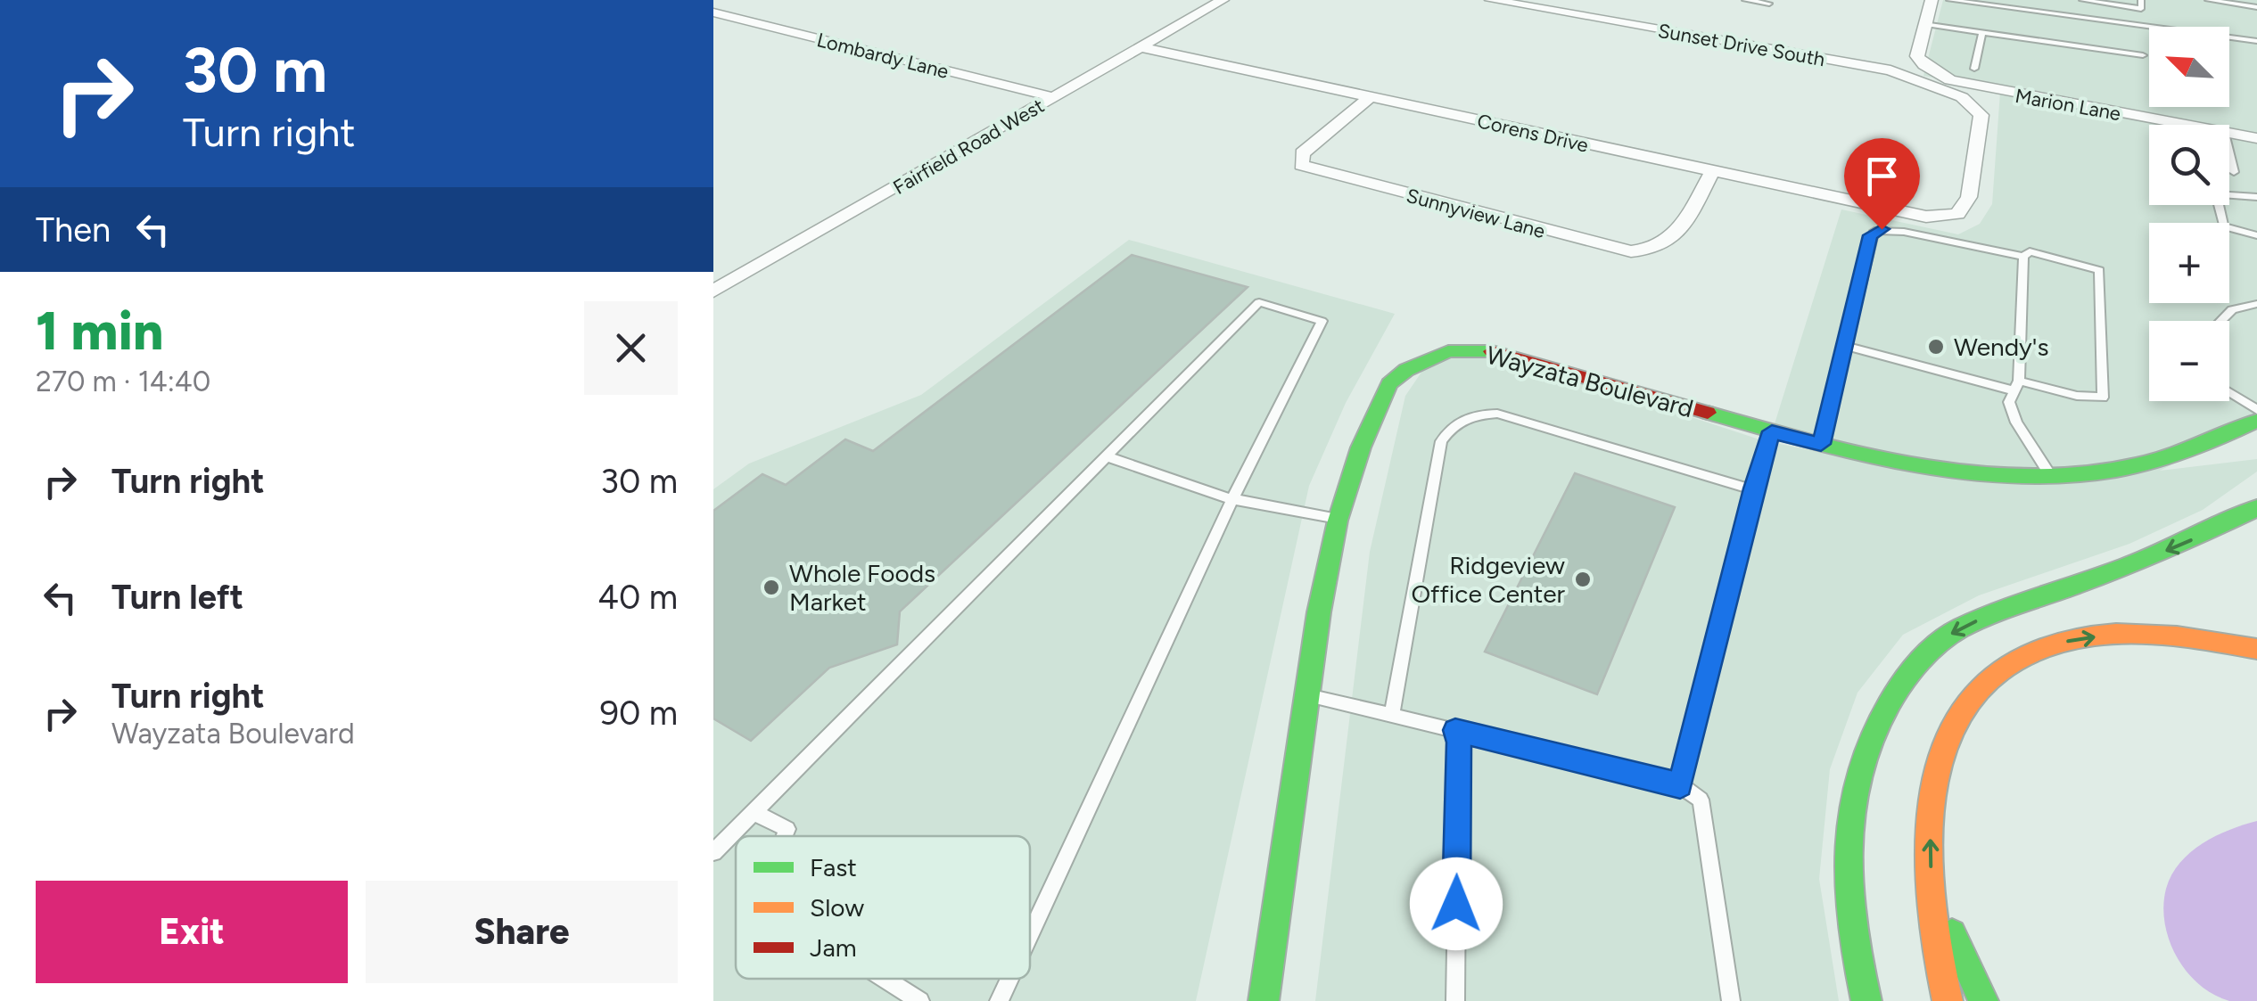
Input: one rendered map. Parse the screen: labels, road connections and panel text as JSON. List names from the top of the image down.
{
  "streets": {
    "main road": ["Wayzata Boulevard"],
    "street": [
      "Sunset Drive South",
      "Lombardy Lane",
      "Marion Lane",
      "Corens Drive",
      "Fairfield Road West",
      "Sunnyview Lane"
    ]
  },
  "crossings": [
    ["Sunset Drive South", "Corens Drive"],
    ["Lombardy Lane", "Fairfield Road West"],
    ["Corens Drive", "Fairfield Road West"],
    ["Corens Drive", "Sunnyview Lane"]
  ],
  "places": ["Wendy's", "Ridgeview Office Center", "Whole Foods Market"],
  "legend": ["Fast", "Slow", "Jam"],
  "north": "top left",
  "page": {
    "turn": ["30 m", "Turn right"],
    "map_buttons": ["+", "−"],
    "then": "Then",
    "heading": ["1 min", "270 m · 14:40"],
    "list": [
      {
        "name": "Turn right",
        "value": "30 m"
      },
      {
        "name": "Turn left",
        "value": "40 m"
      },
      {
        "name": "Turn right",
        "note": "Wayzata Boulevard",
        "value": "90 m"
      }
    ],
    "buttons": ["Exit", "Share"]
  }
}
